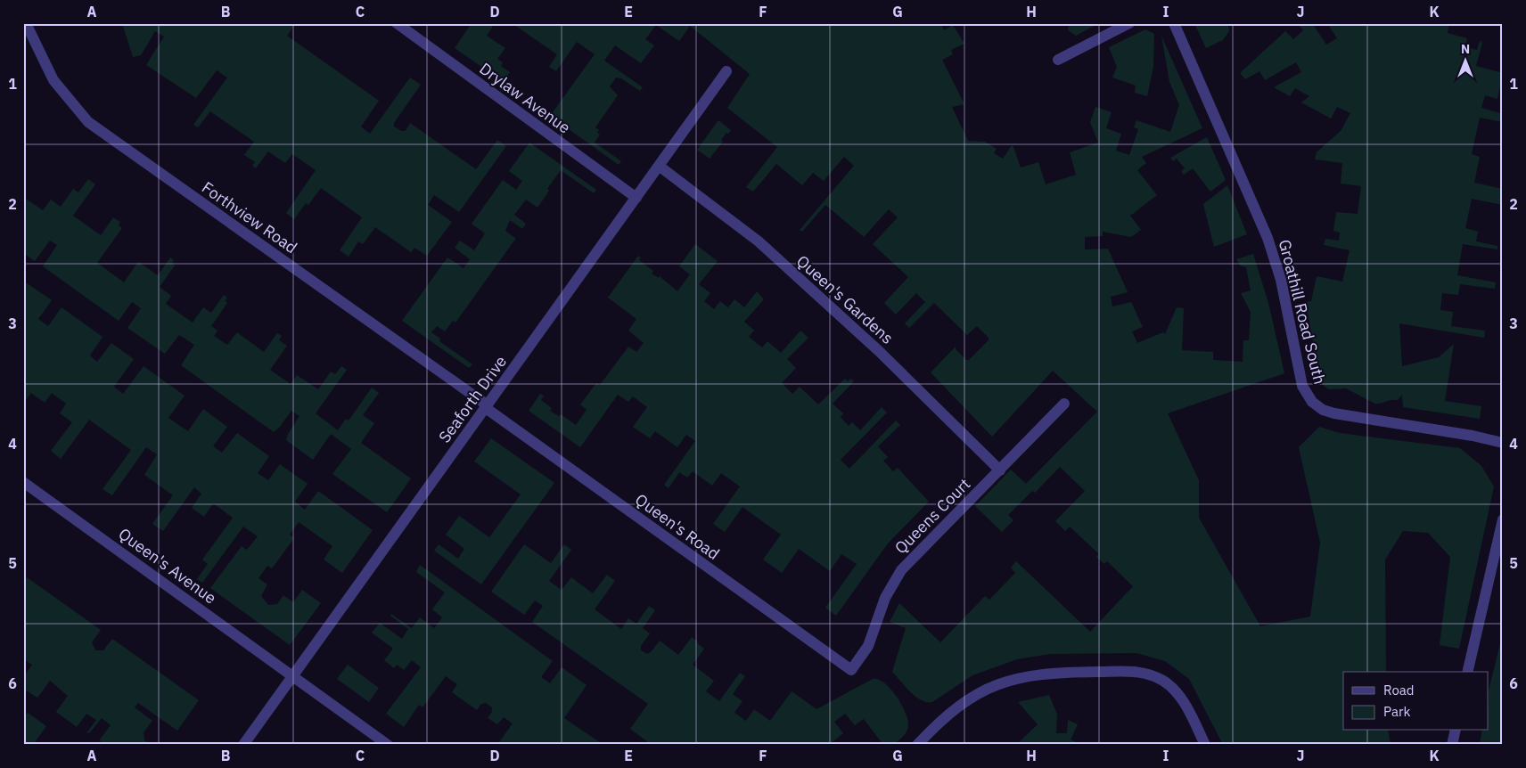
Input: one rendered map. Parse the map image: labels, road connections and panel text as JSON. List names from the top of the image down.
{
  "streets": {
    "street": [
      "Drylaw Avenue",
      "Forthview Road",
      "Queen's Gardens",
      "Groathill Road South",
      "Seaforth Drive",
      "Queens Court",
      "Queen's Road",
      "Queen's Avenue"
    ]
  },
  "crossings": [
    ["Drylaw Avenue", "Seaforth Drive"],
    ["Forthview Road", "Seaforth Drive"],
    ["Forthview Road", "Queen's Road"],
    ["Queen's Gardens", "Seaforth Drive"],
    ["Queen's Gardens", "Queens Court"],
    ["Seaforth Drive", "Queen's Road"],
    ["Seaforth Drive", "Queen's Avenue"],
    ["Queens Court", "Queen's Road"]
  ],
  "legend": ["Road", "Park"],
  "north": "top",
  "grid": {
    "columns": [
      "A",
      "B",
      "C",
      "D",
      "E",
      "F",
      "G",
      "H",
      "I",
      "J",
      "K"
    ],
    "rows": [
      "1",
      "2",
      "3",
      "4",
      "5",
      "6"
    ]
  }
}
